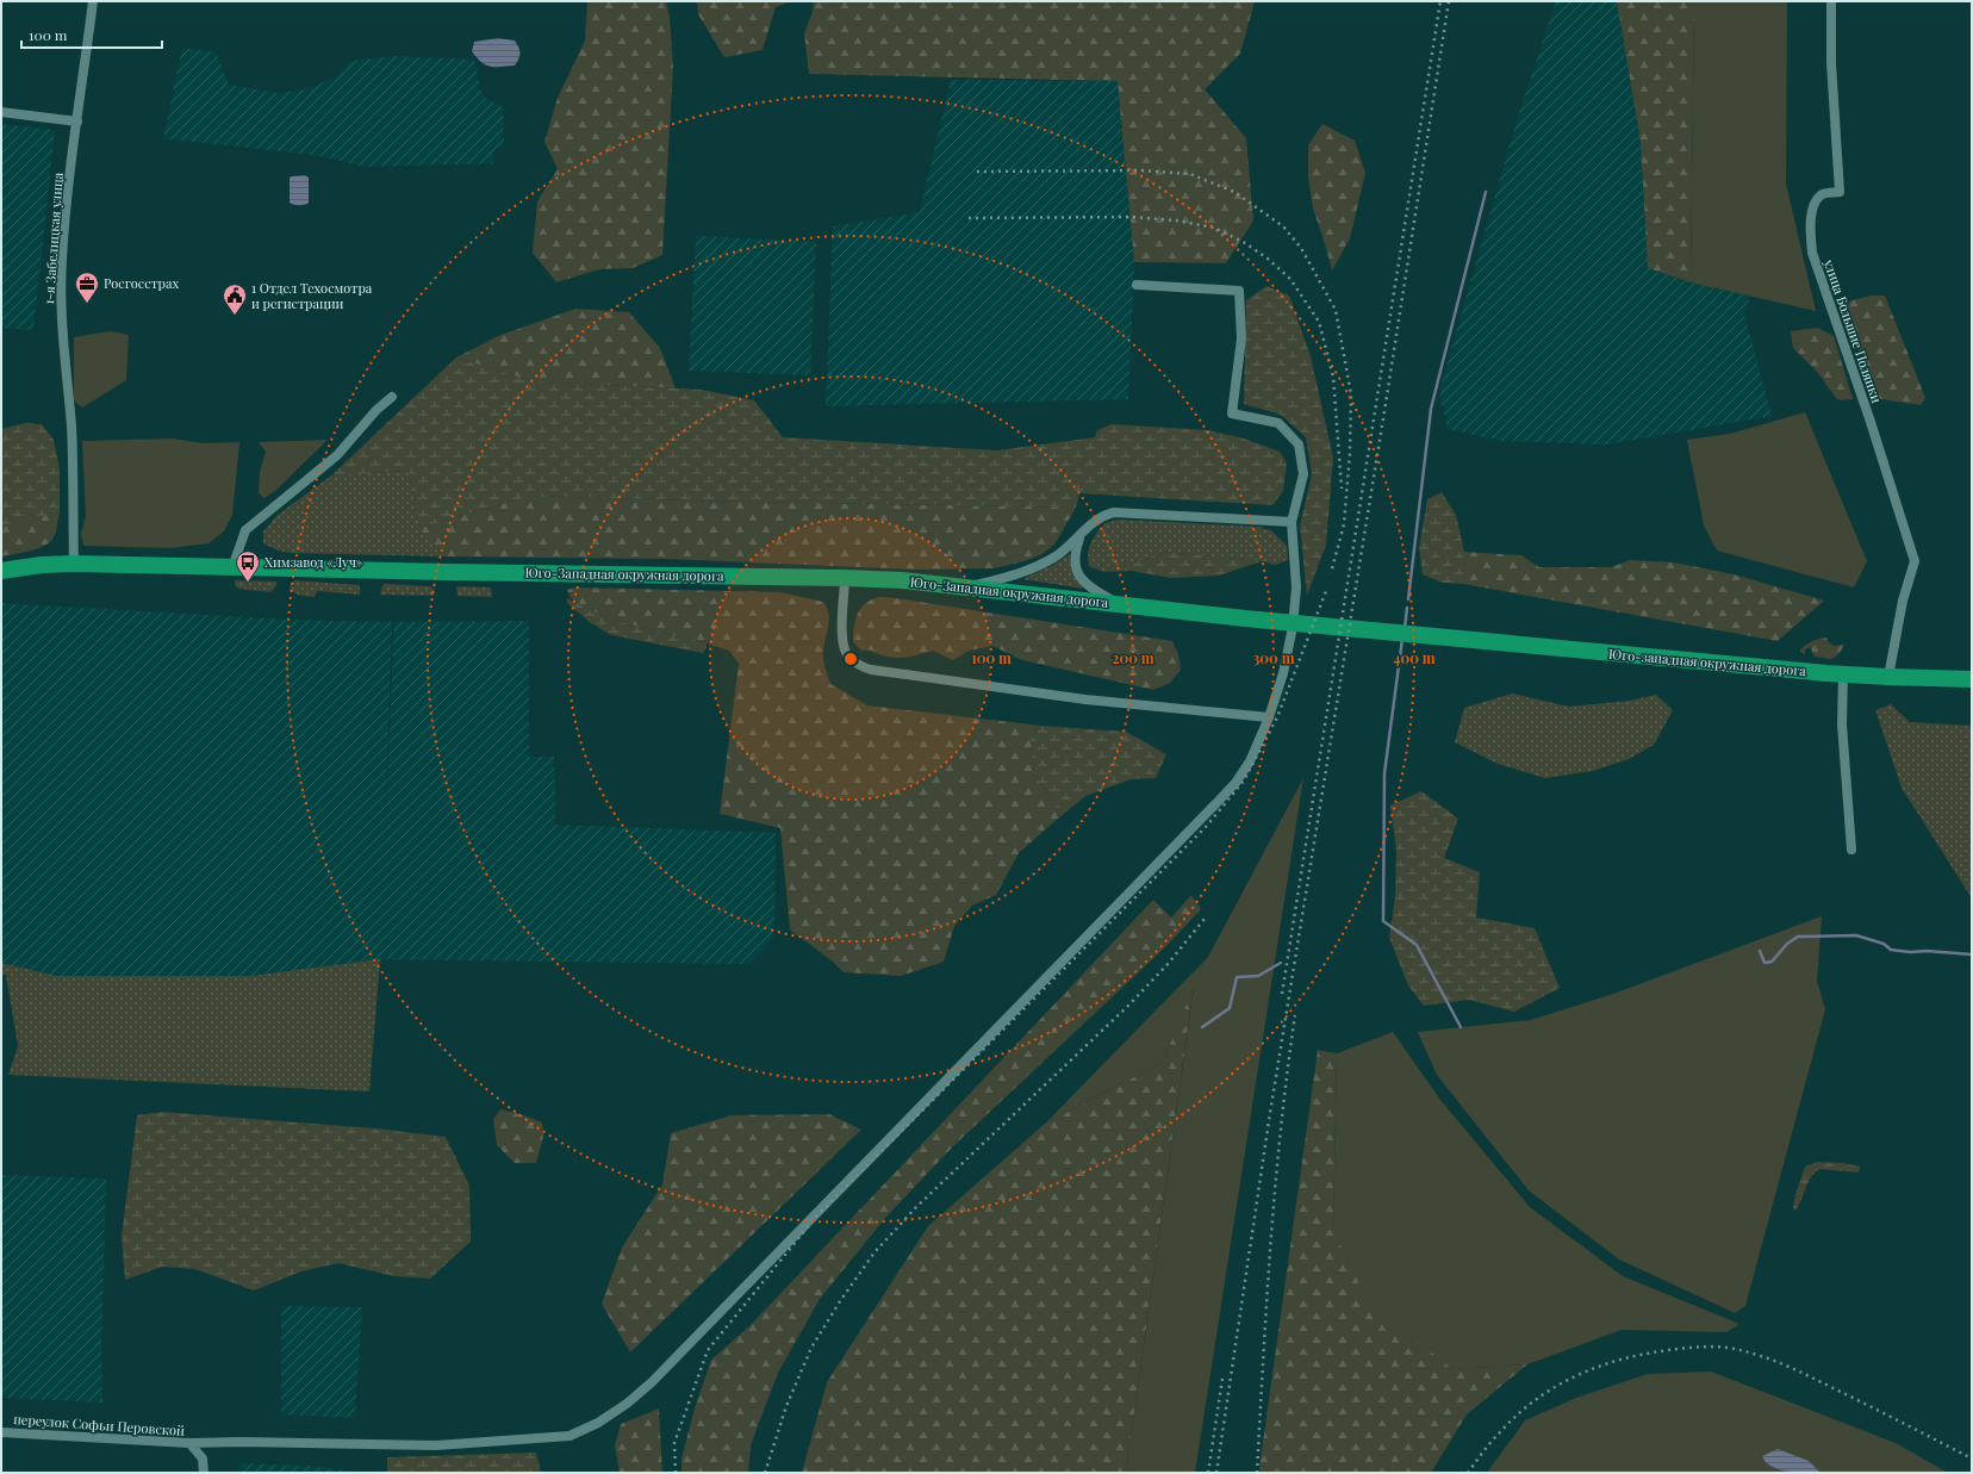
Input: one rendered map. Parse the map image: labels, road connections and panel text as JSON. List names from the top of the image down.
{
  "streets": {
    "highway": ["Юго-Западная окружная дорога", "Юго-западная окружная дорога"],
    "street": ["1-я Забелицкая улица", "улица Большие Полянки", "переулок Софьи Перовской"]
  },
  "crossings": [
    ["1-я Забелицкая улица", "Юго-Западная окружная дорога"],
    ["улица Большие Полянки", "Юго-западная окружная дорога"],
    ["Юго-Западная окружная дорога", "Юго-западная окружная дорога"]
  ],
  "places": {
    "office": ["Росгосстрах"],
    "public building": ["1 Отдел Техосмотра и регистрации"],
    "bus stop": ["Химзавод «Луч»"]
  },
  "scale_bar": "100 m",
  "rings": [
    "100 m",
    "200 m",
    "300 m",
    "400 m"
  ]
}
